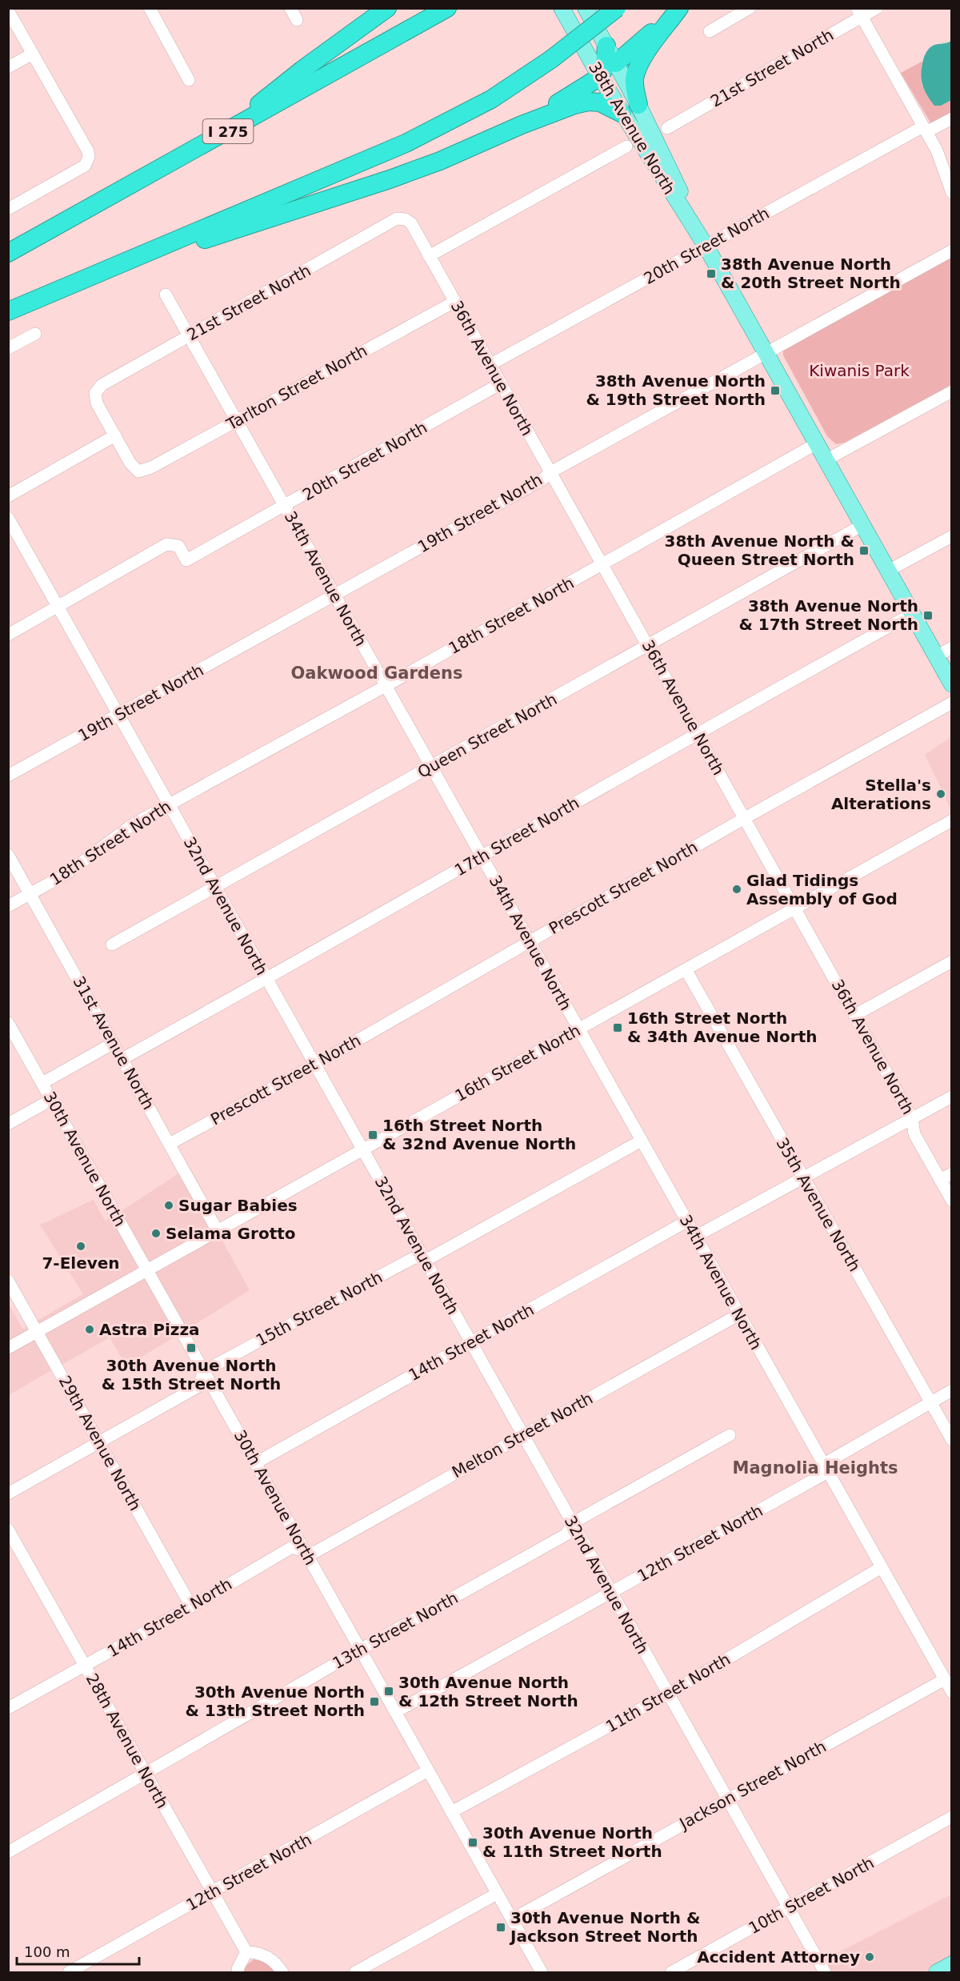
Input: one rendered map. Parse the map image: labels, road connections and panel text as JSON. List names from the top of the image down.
{
  "streets": {
    "highway": ["I 275"],
    "main road": ["38th Avenue North"],
    "street": [
      "21st Street North",
      "20th Street North",
      "36th Avenue North",
      "Tarlton Street North",
      "19th Street North",
      "34th Avenue North",
      "18th Street North",
      "Queen Street North",
      "17th Street North",
      "Prescott Street North",
      "32nd Avenue North",
      "31st Avenue North",
      "16th Street North",
      "30th Avenue North",
      "35th Avenue North",
      "15th Street North",
      "14th Street North",
      "Melton Street North",
      "29th Avenue North",
      "12th Street North",
      "13th Street North",
      "11th Street North",
      "28th Avenue North",
      "Jackson Street North",
      "10th Street North"
    ]
  },
  "crossings": [
    ["21st Street North", "36th Avenue North"],
    ["21st Street North", "Tarlton Street North"],
    ["21st Street North", "34th Avenue North"],
    ["38th Avenue North", "20th Street North"],
    ["38th Avenue North", "19th Street North"],
    ["38th Avenue North", "18th Street North"],
    ["38th Avenue North", "Queen Street North"],
    ["38th Avenue North", "17th Street North"],
    ["20th Street North", "36th Avenue North"],
    ["20th Street North", "34th Avenue North"],
    ["20th Street North", "32nd Avenue North"],
    ["36th Avenue North", "Tarlton Street North"],
    ["36th Avenue North", "19th Street North"],
    ["36th Avenue North", "18th Street North"],
    ["36th Avenue North", "Queen Street North"],
    ["36th Avenue North", "17th Street North"],
    ["36th Avenue North", "Prescott Street North"],
    ["36th Avenue North", "16th Street North"],
    ["Tarlton Street North", "34th Avenue North"],
    ["19th Street North", "34th Avenue North"],
    ["19th Street North", "32nd Avenue North"],
    ["34th Avenue North", "18th Street North"],
    ["34th Avenue North", "Queen Street North"],
    ["34th Avenue North", "17th Street North"],
    ["34th Avenue North", "Prescott Street North"],
    ["34th Avenue North", "16th Street North"],
    ["34th Avenue North", "15th Street North"],
    ["34th Avenue North", "14th Street North"],
    ["34th Avenue North", "Melton Street North"],
    ["34th Avenue North", "12th Street North"],
    ["34th Avenue North", "11th Street North"],
    ["34th Avenue North", "Jackson Street North"],
    ["18th Street North", "32nd Avenue North"],
    ["18th Street North", "31st Avenue North"],
    ["Queen Street North", "32nd Avenue North"],
    ["17th Street North", "32nd Avenue North"],
    ["17th Street North", "31st Avenue North"],
    ["Prescott Street North", "32nd Avenue North"],
    ["Prescott Street North", "31st Avenue North"],
    ["32nd Avenue North", "16th Street North"],
    ["32nd Avenue North", "15th Street North"],
    ["32nd Avenue North", "14th Street North"],
    ["32nd Avenue North", "Melton Street North"],
    ["32nd Avenue North", "12th Street North"],
    ["32nd Avenue North", "13th Street North"],
    ["32nd Avenue North", "11th Street North"],
    ["32nd Avenue North", "Jackson Street North"],
    ["32nd Avenue North", "10th Street North"],
    ["31st Avenue North", "16th Street North"],
    ["16th Street North", "30th Avenue North"],
    ["16th Street North", "35th Avenue North"],
    ["16th Street North", "29th Avenue North"],
    ["30th Avenue North", "15th Street North"],
    ["30th Avenue North", "14th Street North"],
    ["30th Avenue North", "Melton Street North"],
    ["30th Avenue North", "12th Street North"],
    ["30th Avenue North", "13th Street North"],
    ["30th Avenue North", "11th Street North"],
    ["30th Avenue North", "Jackson Street North"],
    ["35th Avenue North", "12th Street North"],
    ["15th Street North", "29th Avenue North"],
    ["14th Street North", "Melton Street North"],
    ["14th Street North", "29th Avenue North"],
    ["14th Street North", "28th Avenue North"],
    ["12th Street North", "28th Avenue North"],
    ["13th Street North", "28th Avenue North"]
  ],
  "districts": ["Oakwood Gardens", "Magnolia Heights"],
  "parks": ["Kiwanis Park"],
  "places": {
    "transit": [
      "38th Avenue North & 20th Street North",
      "38th Avenue North & 19th Street North",
      "38th Avenue North & Queen Street North",
      "38th Avenue North & 17th Street North",
      "16th Street North & 34th Avenue North",
      "16th Street North & 32nd Avenue North",
      "30th Avenue North & 15th Street North",
      "30th Avenue North & 12th Street North",
      "30th Avenue North & 13th Street North",
      "30th Avenue North & 11th Street North",
      "30th Avenue North & Jackson Street North"
    ],
    "other": [
      "Stella's Alterations",
      "Glad Tidings Assembly of God",
      "Sugar Babies",
      "Selama Grotto",
      "7-Eleven",
      "Astra Pizza",
      "Accident Attorney"
    ]
  },
  "scale_bar": "100 m"
}
